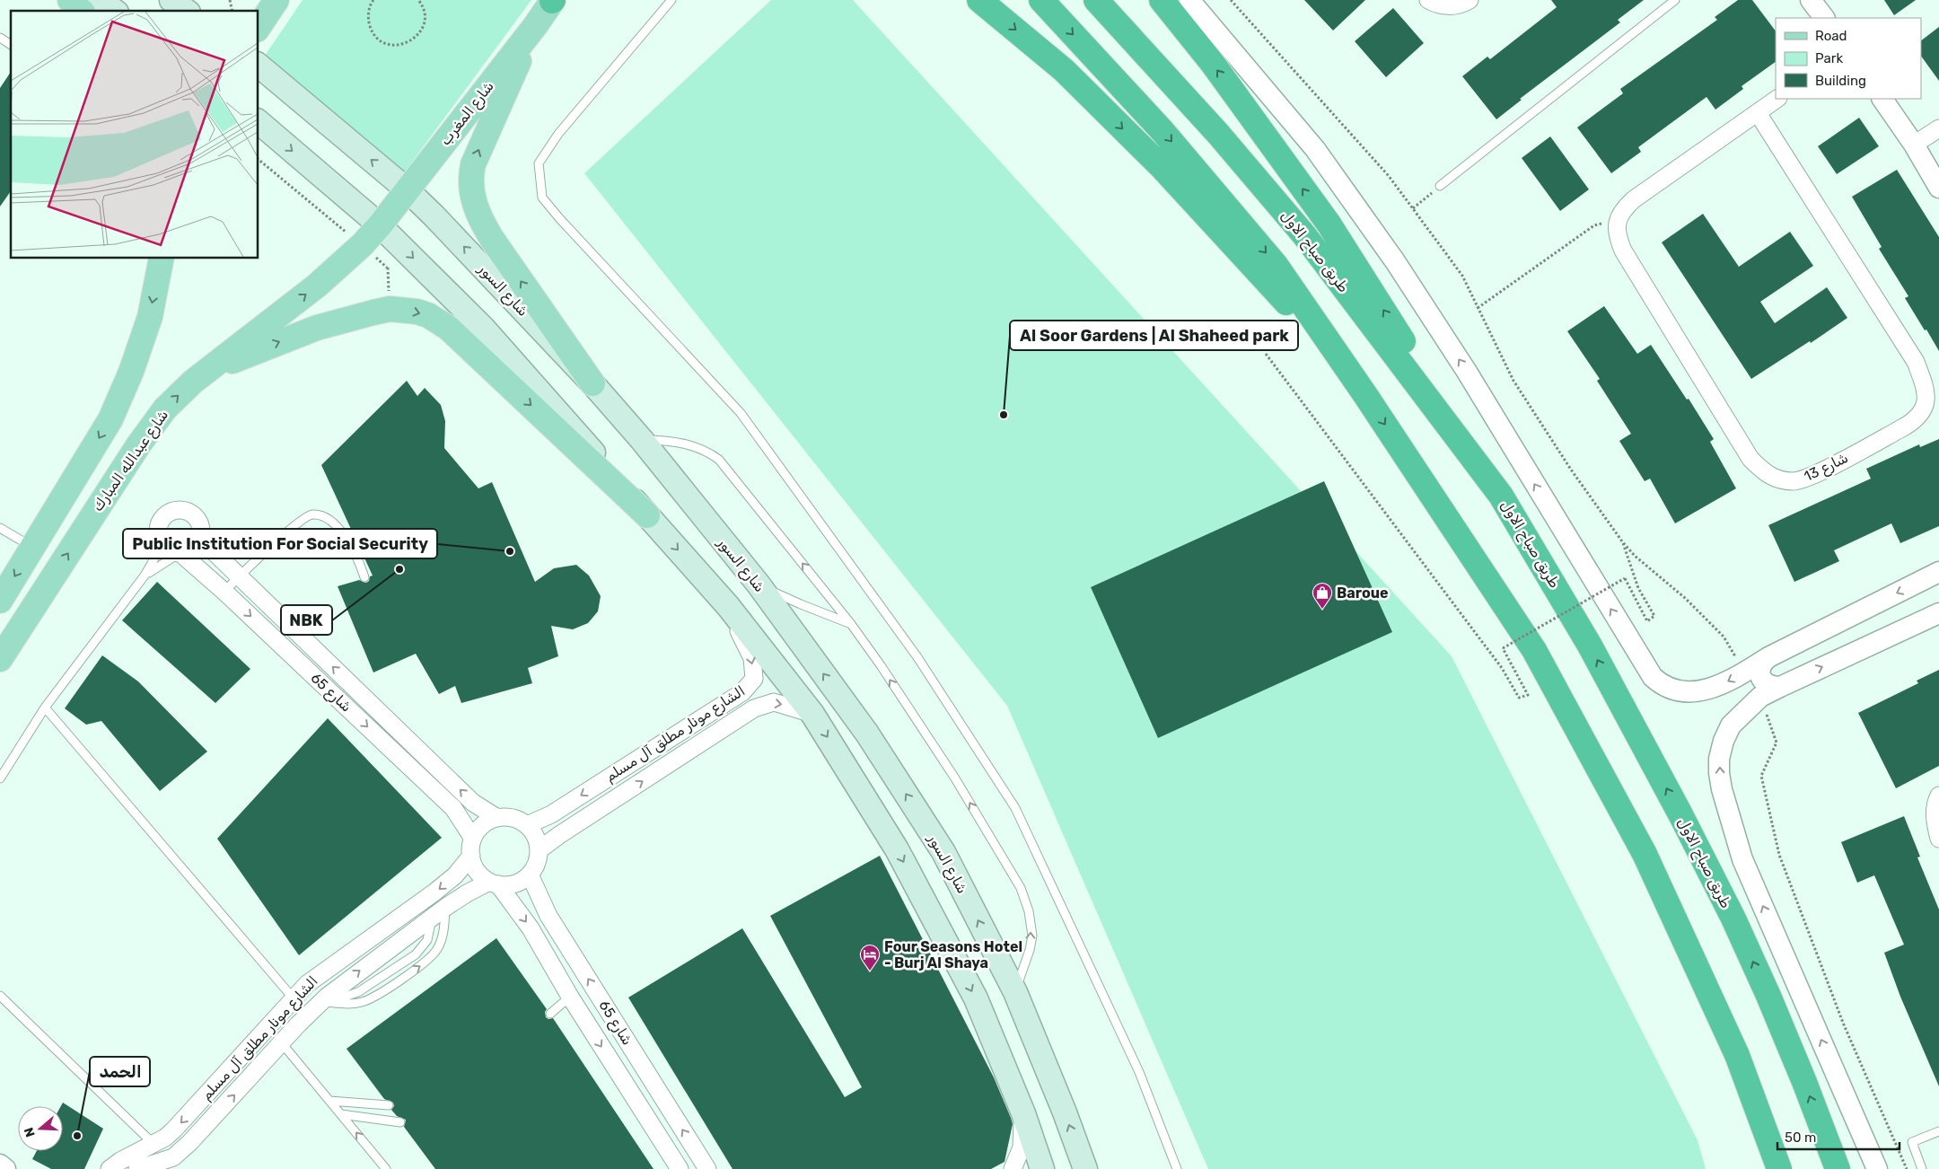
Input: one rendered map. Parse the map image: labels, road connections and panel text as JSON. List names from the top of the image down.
{
  "streets": {
    "highway": ["طريق صباح الاول"],
    "main road": ["شارع المغرب", "شارع السور", "شارع عبدالله المبارك"],
    "street": ["شارع 13", "شارع 65", "الشارع مونار مطلق آل مسلم"]
  },
  "crossings": [
    ["شارع المغرب", "شارع السور"],
    ["شارع المغرب", "شارع عبدالله المبارك"],
    ["شارع 65", "الشارع مونار مطلق آل مسلم"]
  ],
  "places": {
    "other": [
      "Al Soor Gardens | Al Shaheed park",
      "Public Institution For Social Security",
      "NBK",
      "الحمد"
    ],
    "shop": ["Baroue"],
    "hotel": ["Four Seasons Hotel - Burj Al Shaya"]
  },
  "legend": ["Road", "Park", "Building"],
  "scale_bar": "50 m",
  "north": "left"
}
